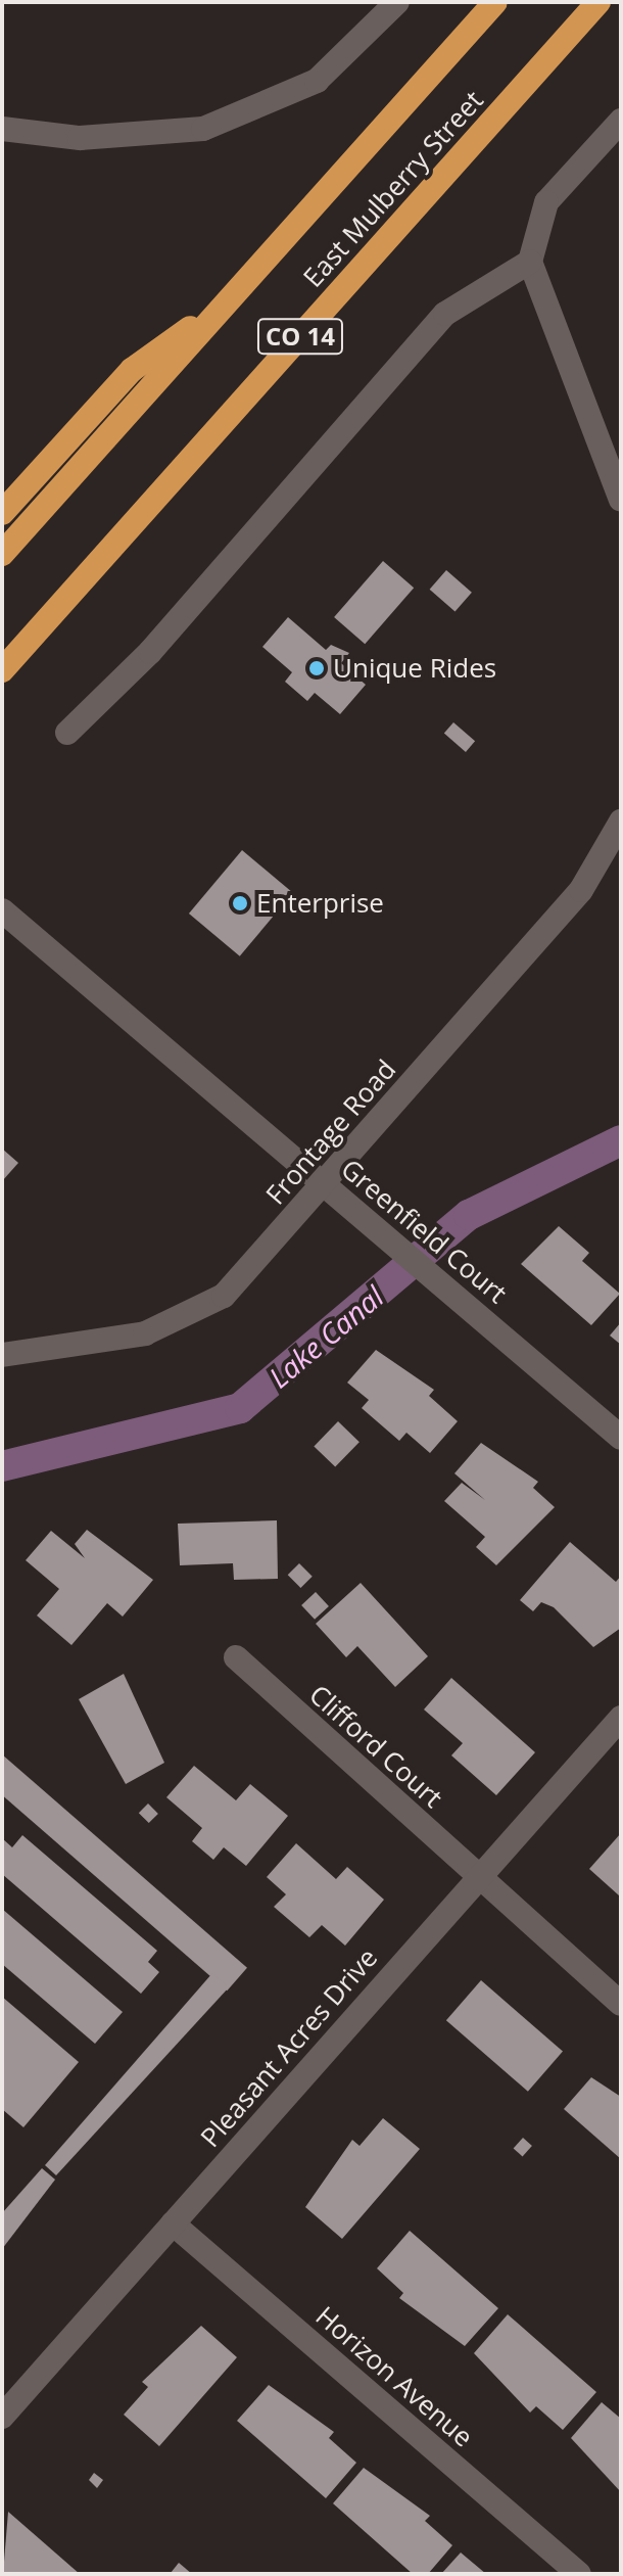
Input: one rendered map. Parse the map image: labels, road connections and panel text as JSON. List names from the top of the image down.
{
  "streets": {
    "highway": ["East Mulberry Street", "CO 14"],
    "street": [
      "Frontage Road",
      "Greenfield Court",
      "Clifford Court",
      "Pleasant Acres Drive",
      "Horizon Avenue"
    ]
  },
  "crossings": [
    ["Frontage Road", "Greenfield Court"],
    ["Clifford Court", "Pleasant Acres Drive"],
    ["Pleasant Acres Drive", "Horizon Avenue"]
  ],
  "water": ["Lake Canal"],
  "places": ["Unique Rides", "Enterprise"]
}
